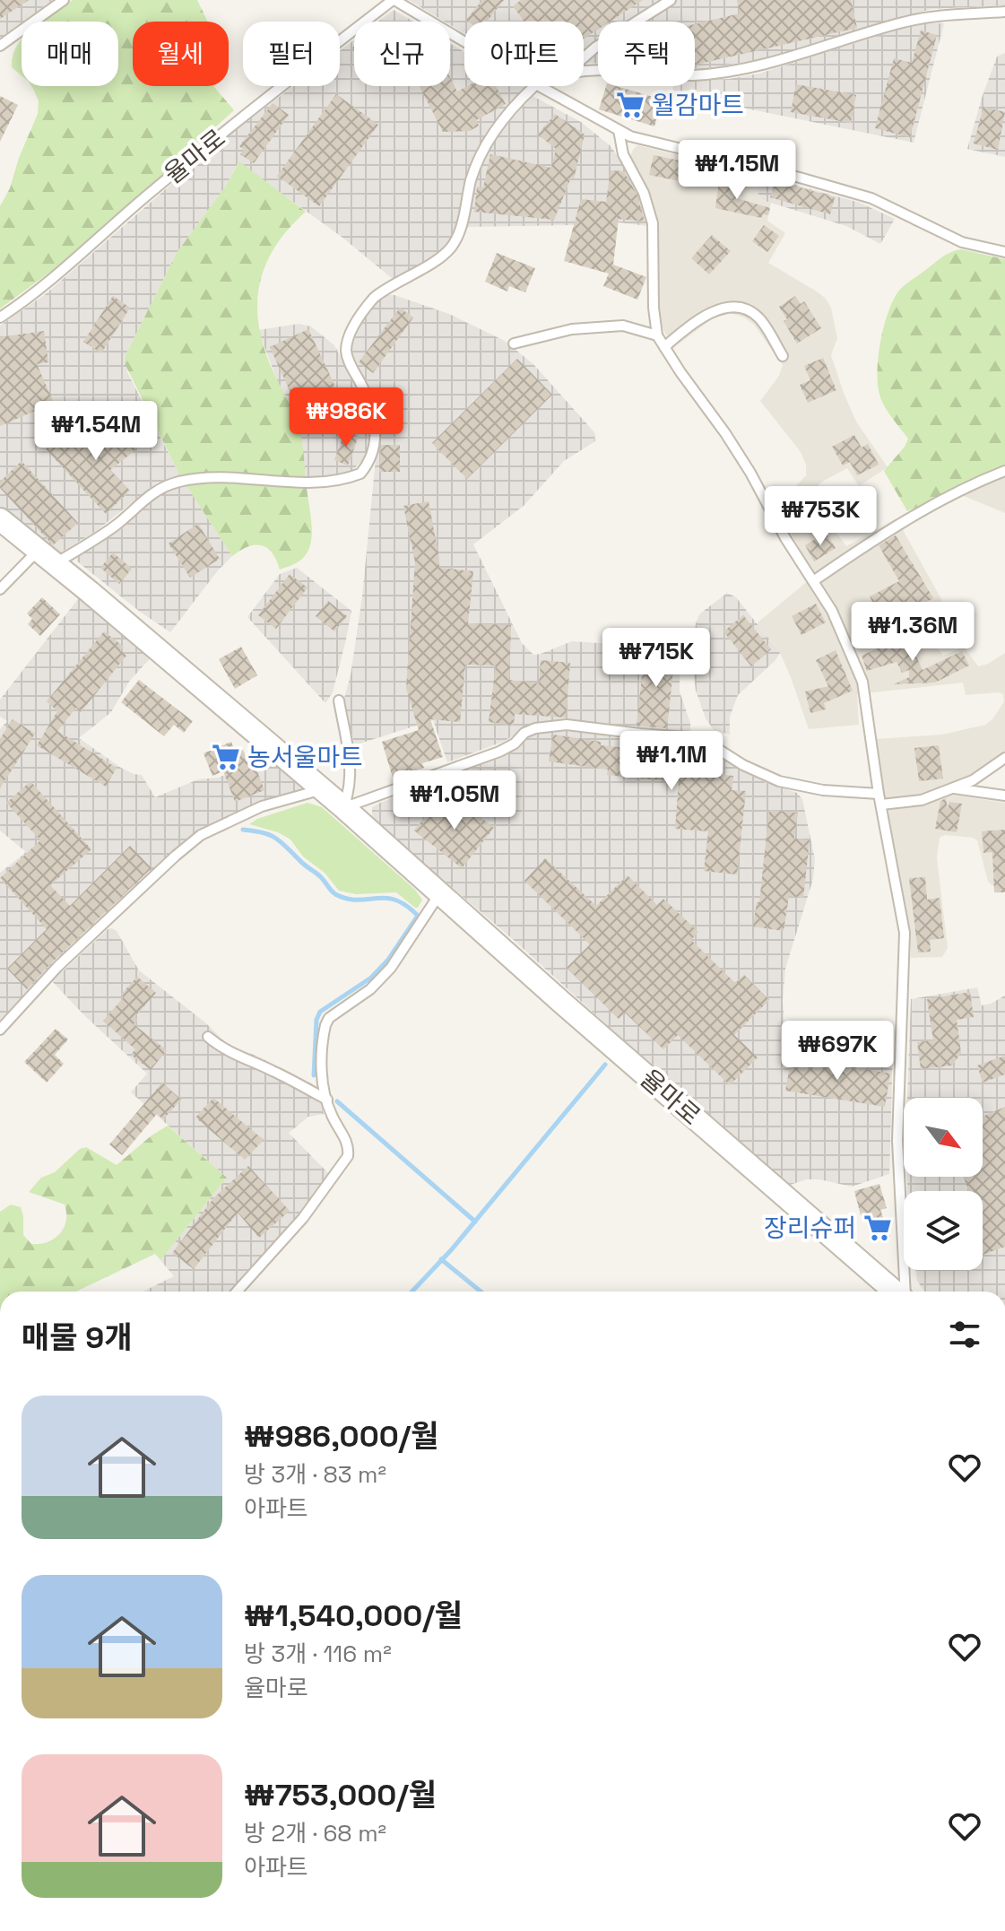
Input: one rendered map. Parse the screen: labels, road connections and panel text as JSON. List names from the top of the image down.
{
  "streets": {
    "street": ["율마로"]
  },
  "places": {
    "supermarket": ["월감마트", "농서울마트", "장리슈퍼"]
  },
  "north": "bottom right",
  "page": {
    "chip": [
      "매매",
      "월세",
      "필터",
      "신규",
      "아파트",
      "주택"
    ],
    "price": [
      "₩1.15M",
      "₩986K",
      "₩1.54M",
      "₩753K",
      "₩1.36M",
      "₩715K",
      "₩1.1M",
      "₩1.05M",
      "₩697K"
    ],
    "heading": "매물 9개",
    "list": [
      {
        "name": "₩986,000/월",
        "note": "방 3개 · 83 m² · 아파트"
      },
      {
        "name": "₩1,540,000/월",
        "note": "방 3개 · 116 m² · 율마로"
      },
      {
        "name": "₩753,000/월",
        "note": "방 2개 · 68 m² · 아파트"
      }
    ]
  }
}
